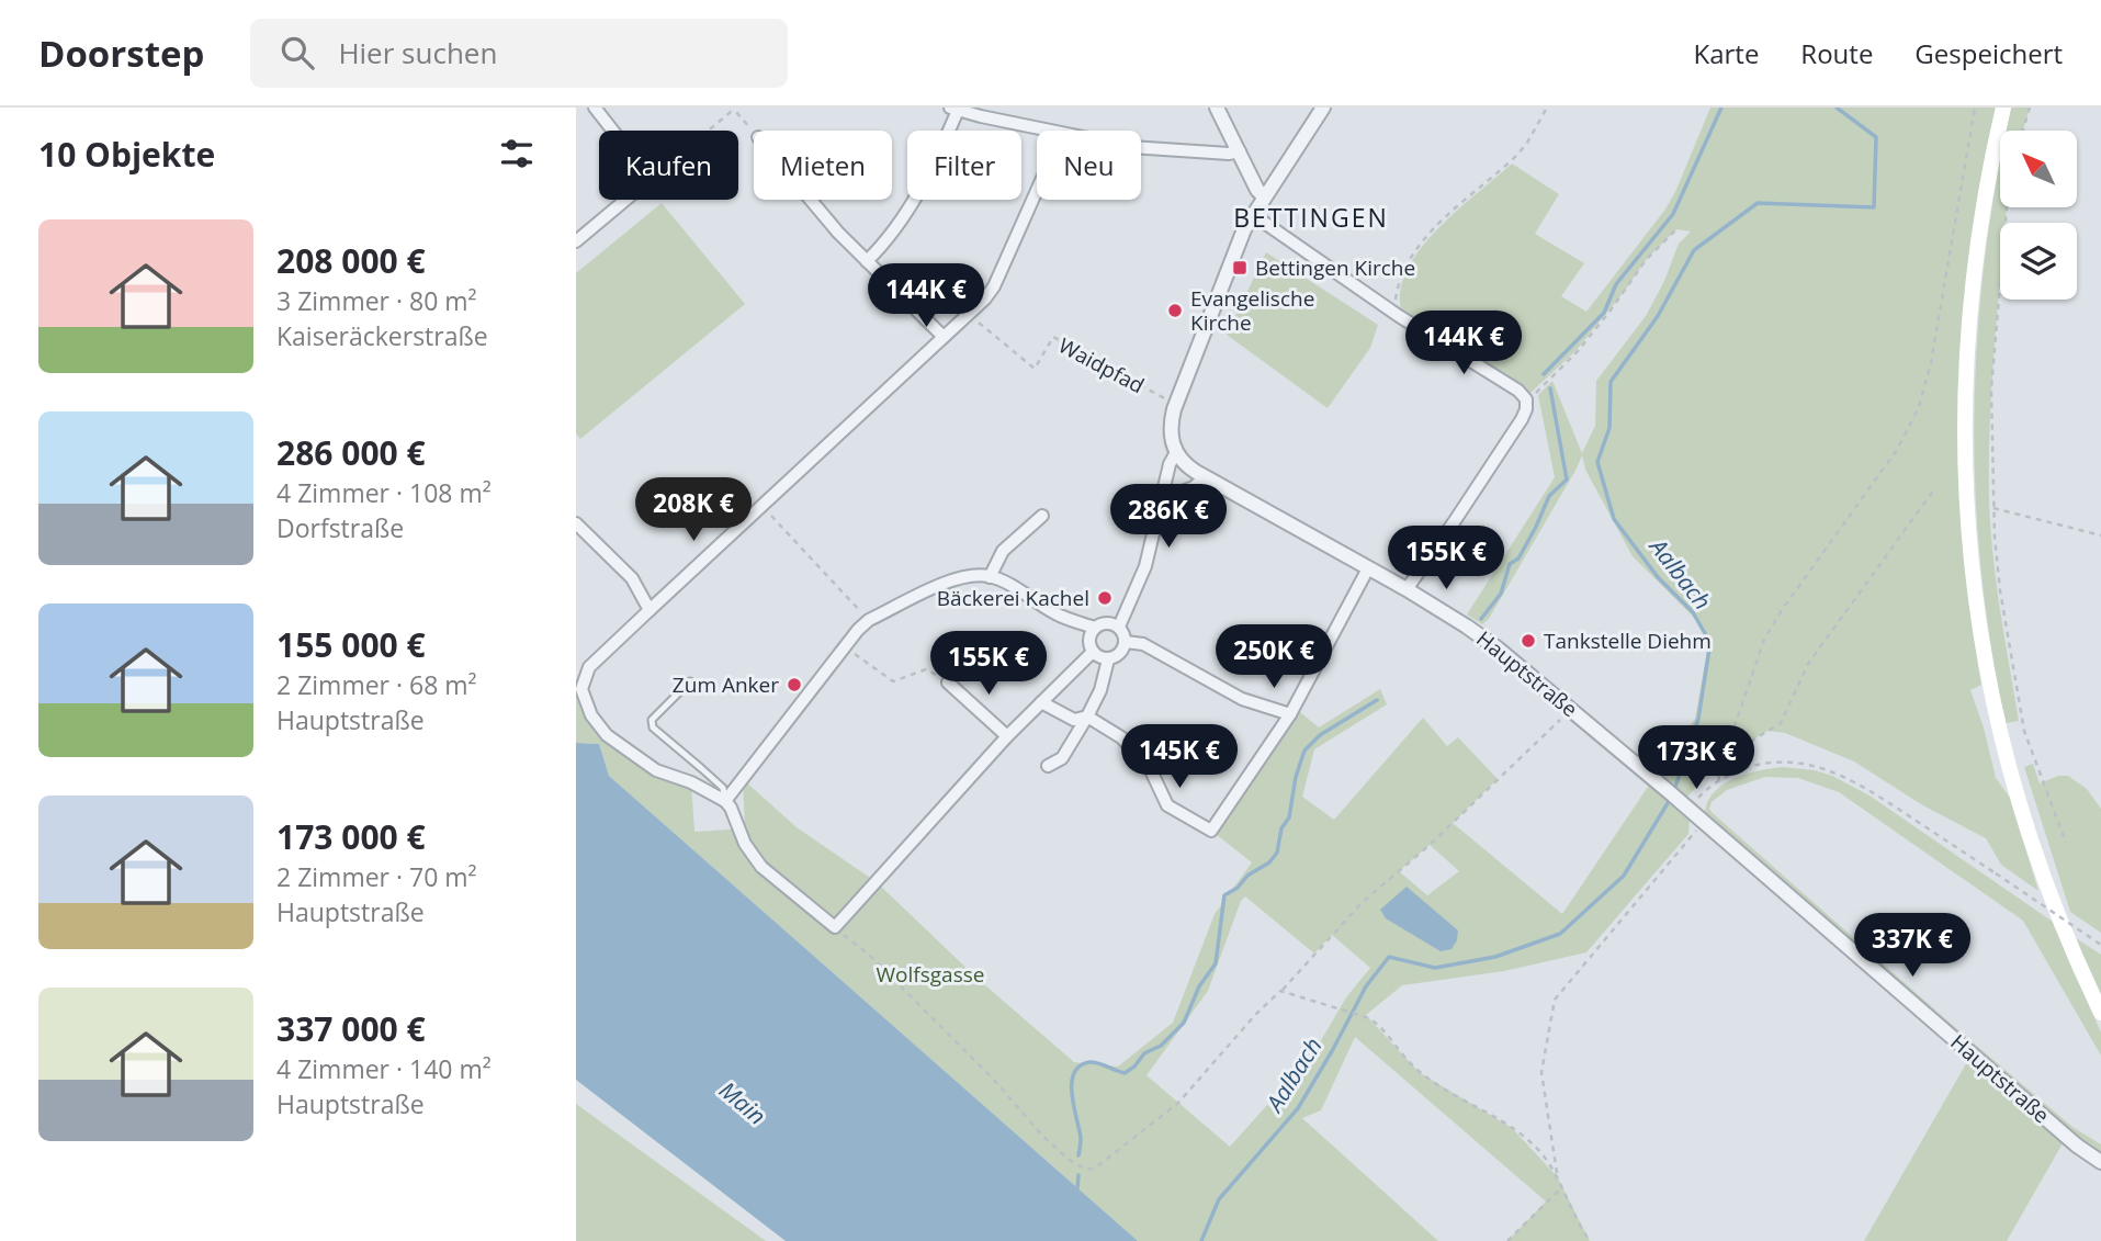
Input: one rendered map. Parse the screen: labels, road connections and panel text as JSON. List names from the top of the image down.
{
  "streets": {
    "street": ["Hauptstraße"],
    "path": ["Waidpfad"]
  },
  "districts": ["BETTINGEN"],
  "water": ["Aalbach", "Main"],
  "parks": ["Wolfsgasse"],
  "places": {
    "transit": ["Bettingen Kirche"],
    "other": [
      "Evangelische Kirche",
      "Bäckerei Kachel",
      "Tankstelle Diehm",
      "Zum Anker"
    ]
  },
  "north": "top left",
  "page": {
    "header": "Doorstep",
    "search": "Hier suchen",
    "nav": ["Karte", "Route", "Gespeichert"],
    "heading": "10 Objekte",
    "chip": [
      "Kaufen",
      "Mieten",
      "Filter",
      "Neu"
    ],
    "list": [
      {
        "name": "208 000 €",
        "note": "3 Zimmer · 80 m² · Kaiseräckerstraße"
      },
      {
        "name": "286 000 €",
        "note": "4 Zimmer · 108 m² · Dorfstraße"
      },
      {
        "name": "155 000 €",
        "note": "2 Zimmer · 68 m² · Hauptstraße"
      },
      {
        "name": "173 000 €",
        "note": "2 Zimmer · 70 m² · Hauptstraße"
      },
      {
        "name": "337 000 €",
        "note": "4 Zimmer · 140 m² · Hauptstraße"
      }
    ],
    "price": [
      "144K €",
      "144K €",
      "208K €",
      "286K €",
      "155K €",
      "250K €",
      "155K €",
      "145K €",
      "173K €",
      "337K €"
    ]
  }
}
